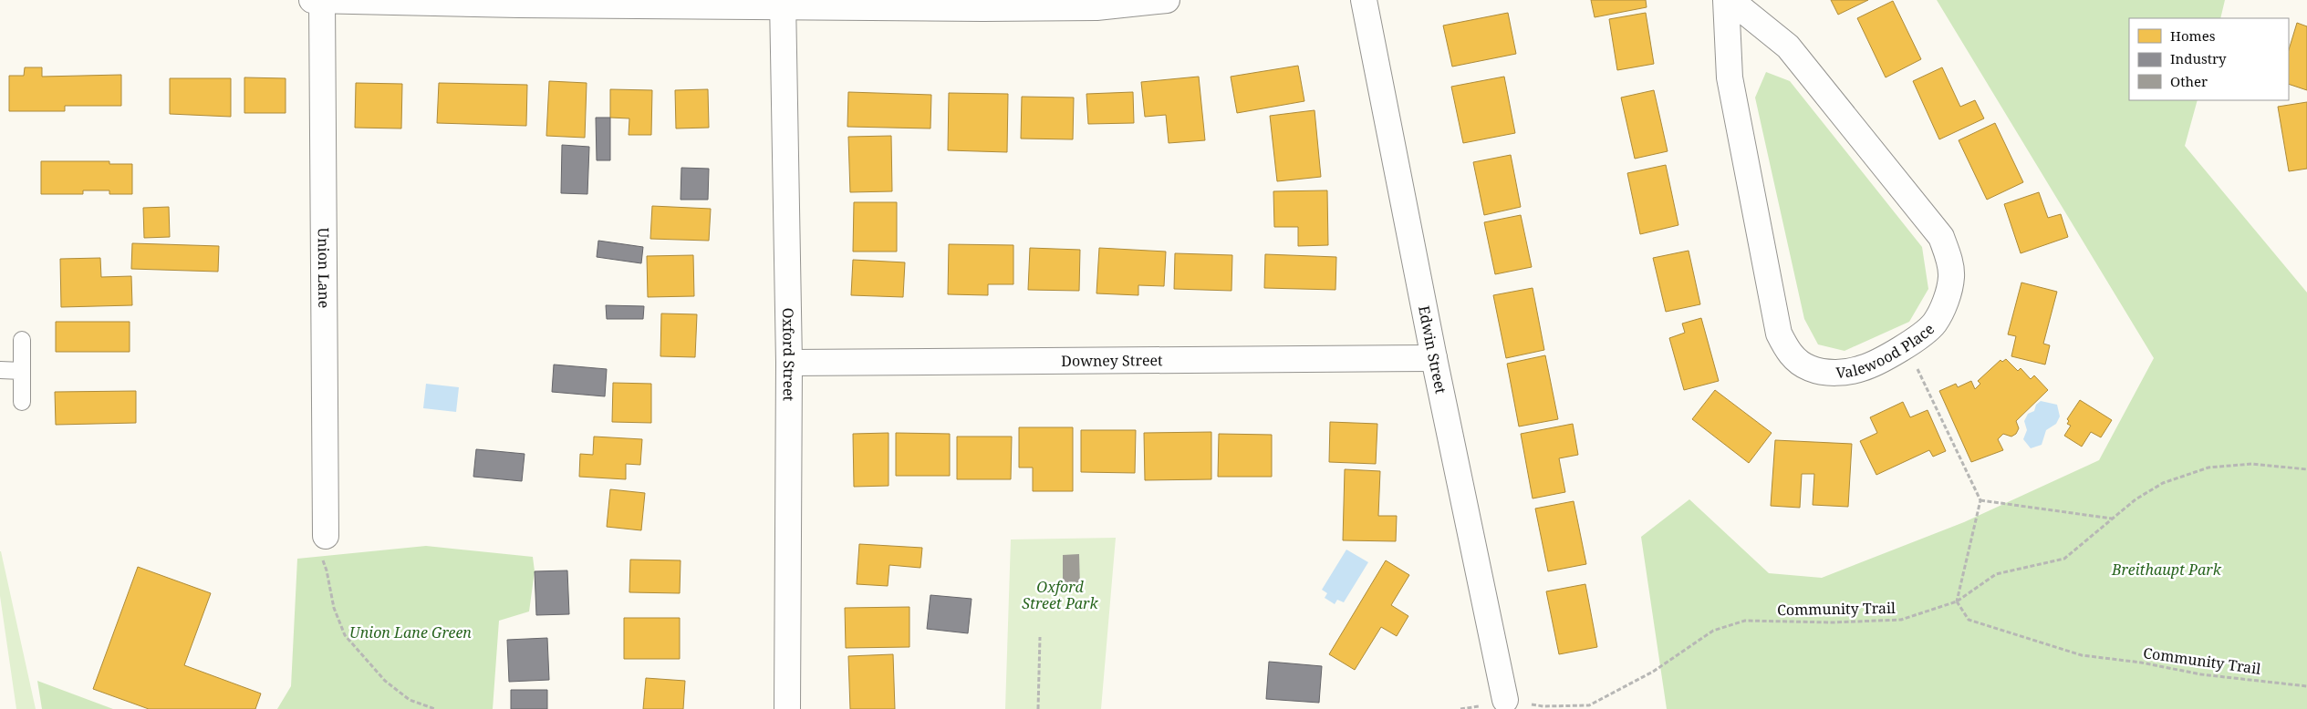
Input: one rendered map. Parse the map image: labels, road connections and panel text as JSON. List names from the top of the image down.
{
  "streets": {
    "street": [
      "Union Lane",
      "Valewood Place",
      "Edwin Street",
      "Oxford Street",
      "Downey Street"
    ],
    "path": ["Community Trail"]
  },
  "crossings": [
    ["Edwin Street", "Downey Street"],
    ["Edwin Street", "Community Trail"],
    ["Oxford Street", "Downey Street"]
  ],
  "parks": ["Breithaupt Park", "Oxford Street Park", "Union Lane Green"],
  "legend": ["Homes", "Industry", "Other"]
}
